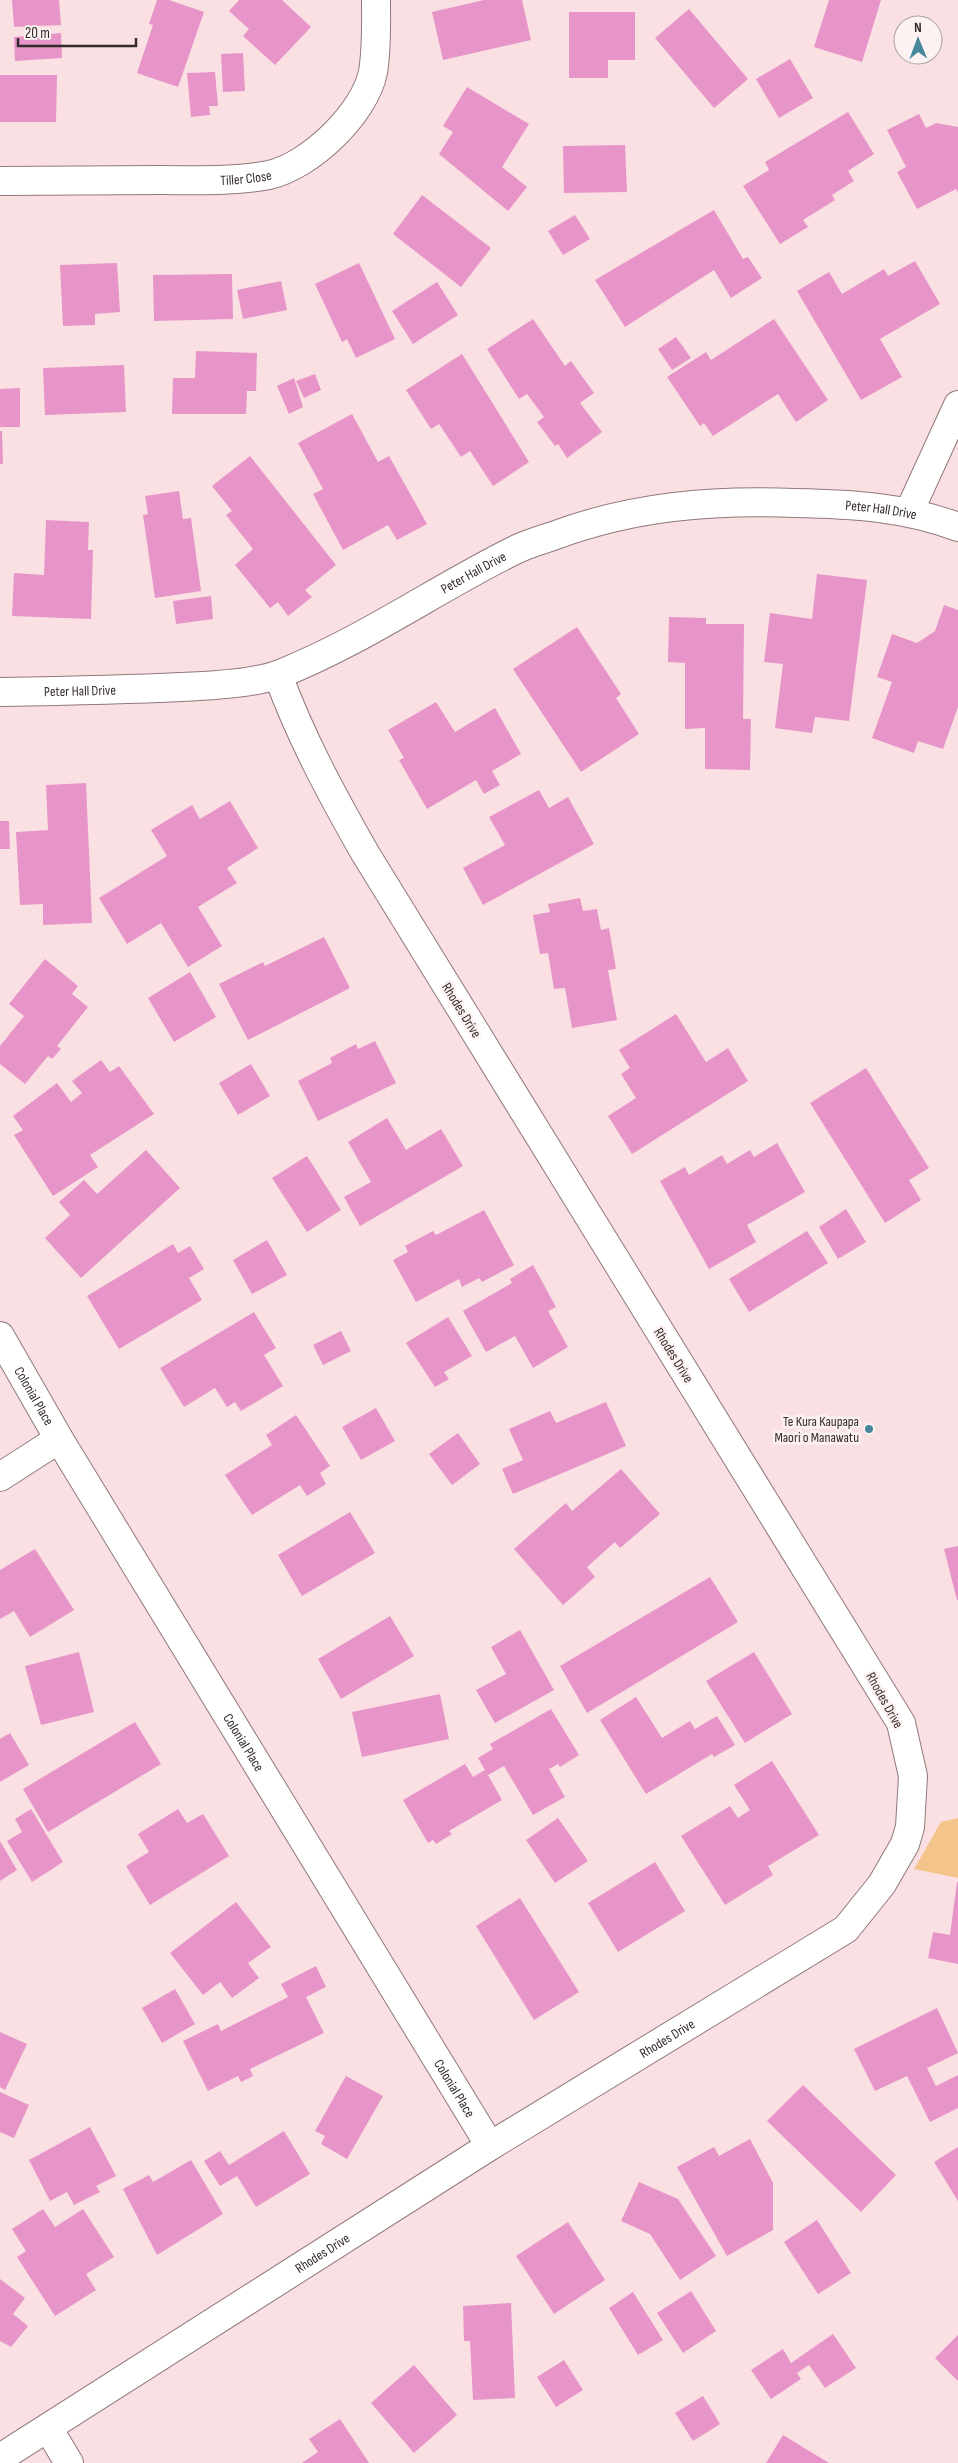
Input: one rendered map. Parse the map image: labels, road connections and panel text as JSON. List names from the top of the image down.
{
  "streets": {
    "street": [
      "Tiller Close",
      "Peter Hall Drive",
      "Rhodes Drive",
      "Colonial Place"
    ]
  },
  "crossings": [
    ["Peter Hall Drive", "Rhodes Drive"],
    ["Rhodes Drive", "Colonial Place"]
  ],
  "places": ["Te Kura Kaupapa Maori o Manawatu"],
  "scale_bar": "20 m",
  "north": "top"
}
